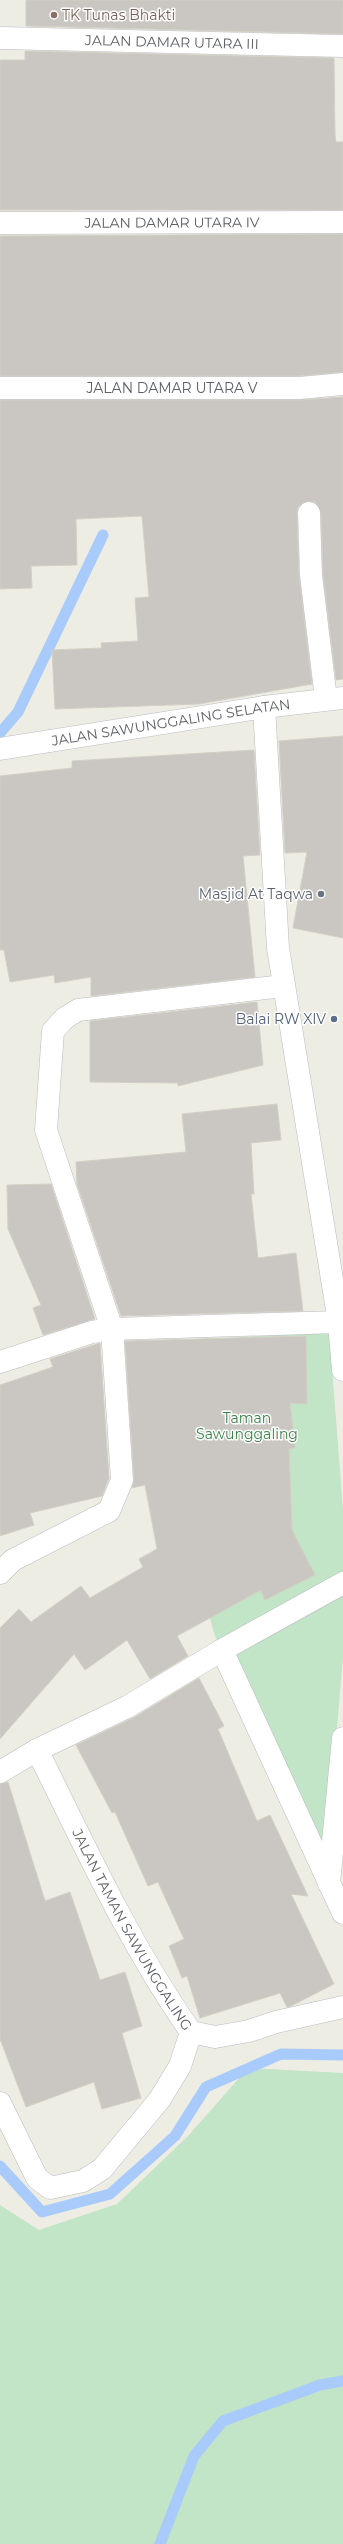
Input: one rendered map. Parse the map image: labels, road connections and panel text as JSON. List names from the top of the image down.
{
  "streets": {
    "street": [
      "JALAN DAMAR UTARA III",
      "JALAN DAMAR UTARA IV",
      "JALAN DAMAR UTARA V",
      "JALAN SAWUNGGALING SELATAN",
      "JALAN TAMAN SAWUNGGALING"
    ]
  },
  "parks": ["Taman Sawunggaling"],
  "places": ["TK Tunas Bhakti", "Masjid At Taqwa", "Balai RW XIV"]
}
